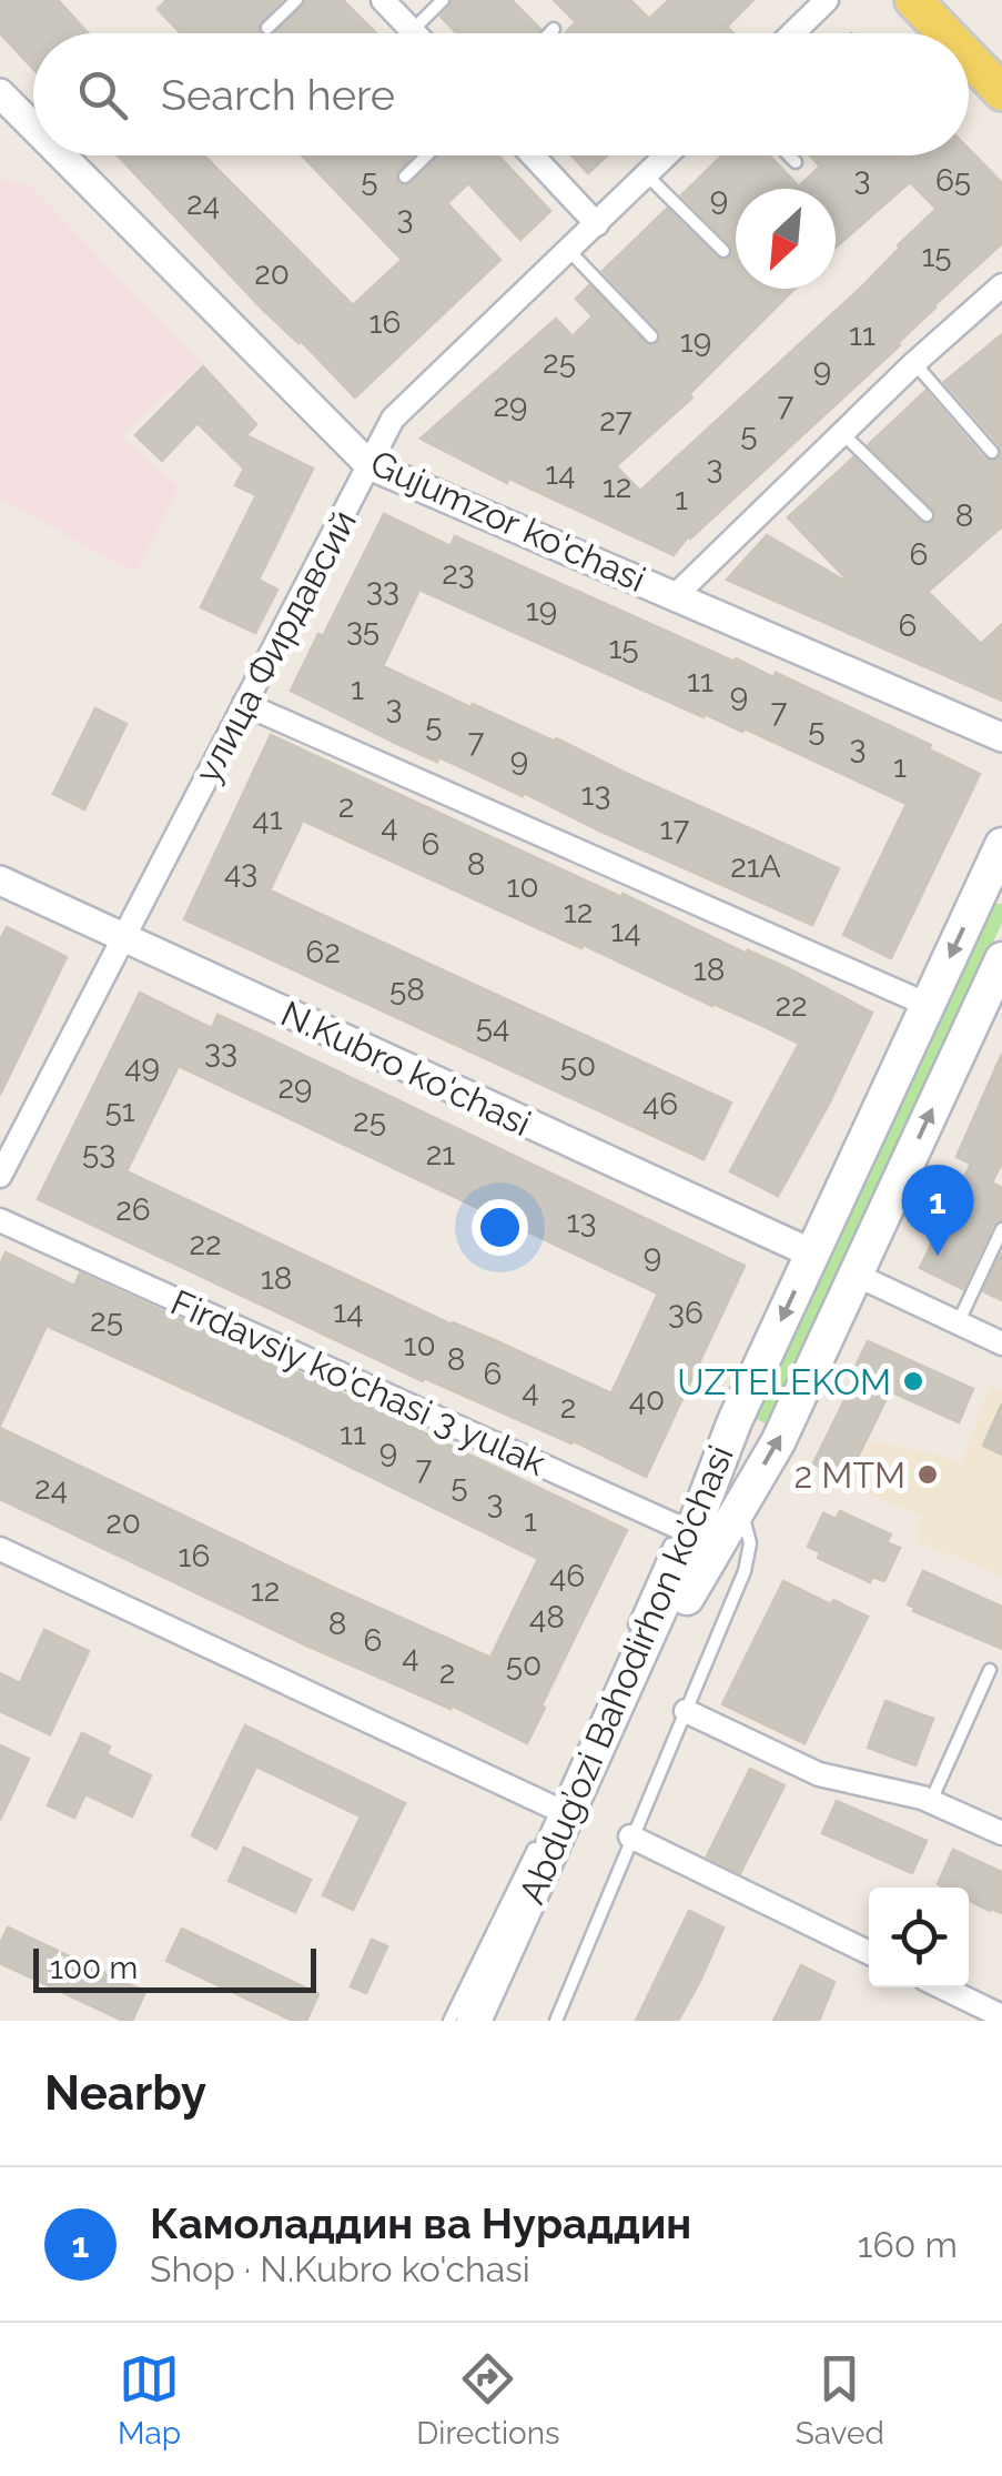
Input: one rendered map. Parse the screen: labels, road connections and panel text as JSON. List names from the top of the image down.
{
  "streets": {
    "main road": ["Abdug’ozi Bahodirhon ko’chasi"],
    "street": [
      "Gujumzor ko'chasi",
      "улица Фирдавсий",
      "N.Kubro ko'chasi",
      "Firdavsiy ko'chasi 3 yulak"
    ]
  },
  "crossings": [
    ["Gujumzor ko'chasi", "улица Фирдавсий"],
    ["улица Фирдавсий", "N.Kubro ko'chasi"],
    ["N.Kubro ko'chasi", "Abdug’ozi Bahodirhon ko’chasi"],
    ["Firdavsiy ko'chasi 3 yulak", "Abdug’ozi Bahodirhon ko’chasi"]
  ],
  "places": ["UZTELEKOM", "2 MTM"],
  "house_numbers": [
    "3",
    "5",
    "65",
    "9",
    "24",
    "3",
    "15",
    "20",
    "16",
    "11",
    "19",
    "25",
    "9",
    "7",
    "29",
    "27",
    "5",
    "3",
    "14",
    "12",
    "1",
    "8",
    "6",
    "23",
    "33",
    "19",
    "6",
    "35",
    "15",
    "11",
    "1",
    "9",
    "3",
    "7",
    "5",
    "5",
    "7",
    "3",
    "9",
    "1",
    "13",
    "2",
    "41",
    "4",
    "17",
    "6",
    "8",
    "21A",
    "43",
    "10",
    "12",
    "14",
    "62",
    "18",
    "58",
    "22",
    "54",
    "33",
    "50",
    "49",
    "29",
    "46",
    "51",
    "25",
    "53",
    "21",
    "26",
    "13",
    "22",
    "9",
    "18",
    "14",
    "36",
    "25",
    "10",
    "8",
    "6",
    "4",
    "40",
    "2",
    "11",
    "9",
    "7",
    "5",
    "24",
    "3",
    "1",
    "20",
    "16",
    "46",
    "12",
    "48",
    "8",
    "6",
    "4",
    "50",
    "2"
  ],
  "scale_bar": "100 m",
  "north": "bottom left",
  "page": {
    "search": "Search here",
    "pins": "1",
    "scale": "100 m",
    "heading": "Nearby",
    "list": [
      {
        "mark": "1",
        "name": "Камоладдин ва Нураддин",
        "note": "Shop · N.Kubro ko'chasi",
        "value": "160 m"
      }
    ],
    "nav": ["Map", "Directions", "Saved"]
  }
}
